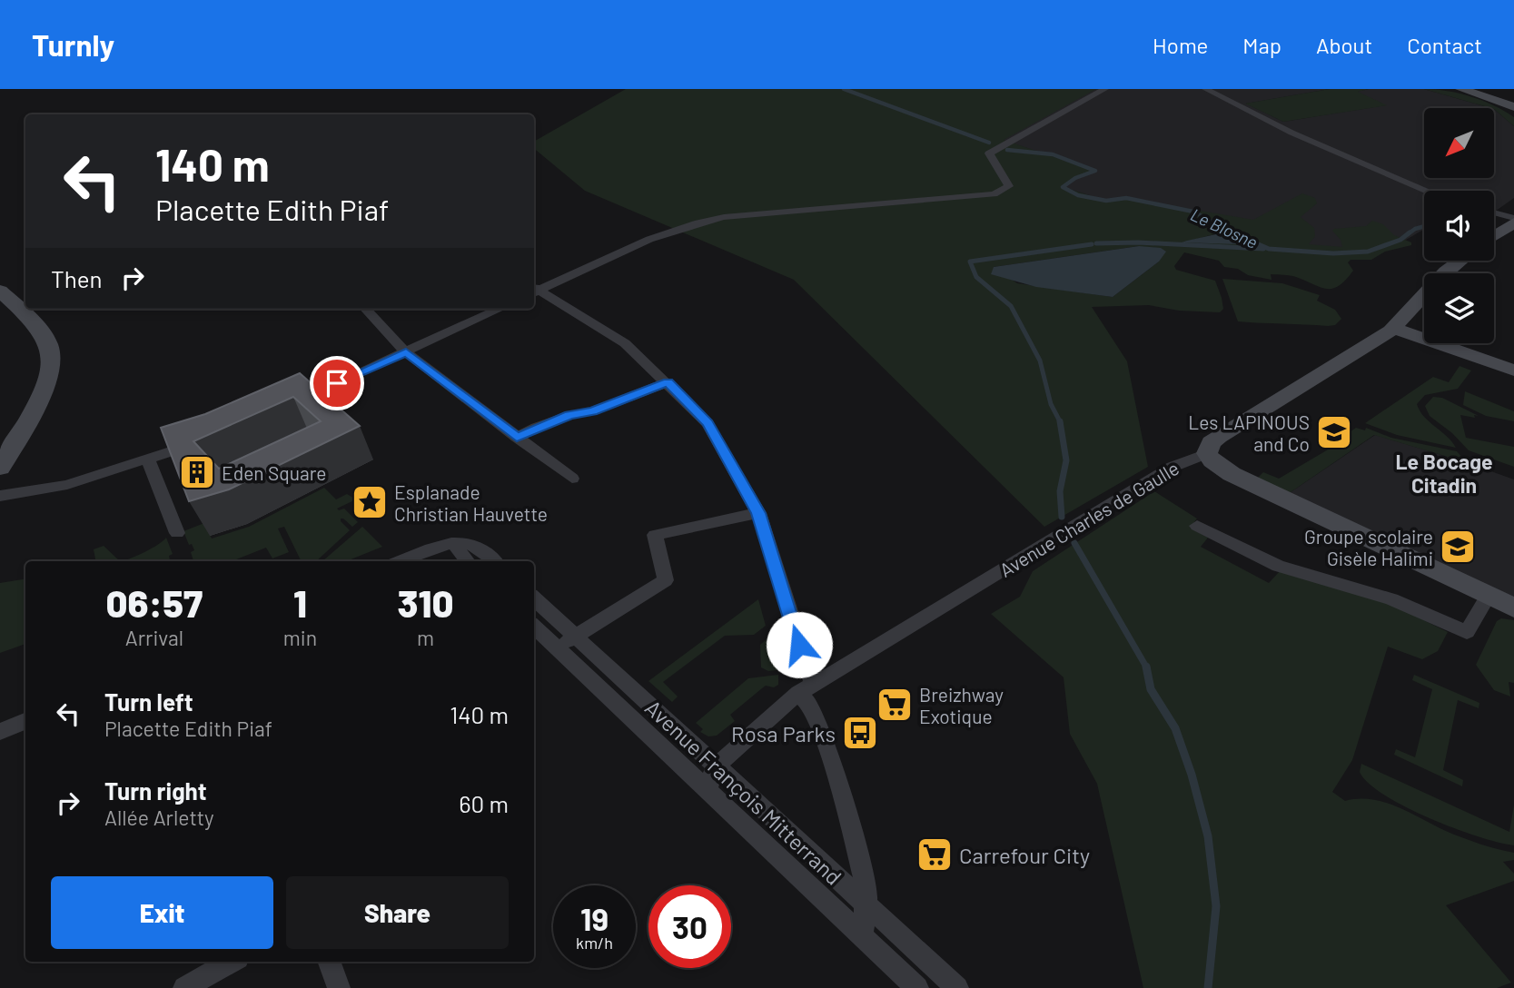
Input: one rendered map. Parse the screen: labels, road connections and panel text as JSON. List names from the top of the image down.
{
  "streets": {
    "street": ["Avenue Charles de Gaulle", "Avenue François Mitterrand"]
  },
  "crossings": [
    ["Avenue Charles de Gaulle", "Avenue François Mitterrand"]
  ],
  "districts": ["Le Bocage Citadin"],
  "water": ["Le Blosne"],
  "places": {
    "school or university": ["Les LAPINOUS and Co", "Groupe scolaire Gisèle Halimi"],
    "building": ["Eden Square"],
    "place": ["Esplanade Christian Hauvette"],
    "supermarket": ["Breizhway Exotique", "Carrefour City"],
    "bus stop": ["Rosa Parks"]
  },
  "north": "bottom left",
  "page": {
    "header": "Turnly",
    "nav": [
      "Home",
      "Map",
      "About",
      "Contact"
    ],
    "turn": ["140 m", "Placette Edith Piaf"],
    "then": "Then",
    "eta": [
      "06:57",
      "Arrival",
      "1",
      "min",
      "310",
      "m"
    ],
    "list": [
      {
        "name": "Turn left",
        "note": "Placette Edith Piaf",
        "value": "140 m"
      },
      {
        "name": "Turn right",
        "note": "Allée Arletty",
        "value": "60 m"
      }
    ],
    "buttons": ["Exit", "Share"],
    "speed": "19 km/h",
    "limit": "30"
  }
}
